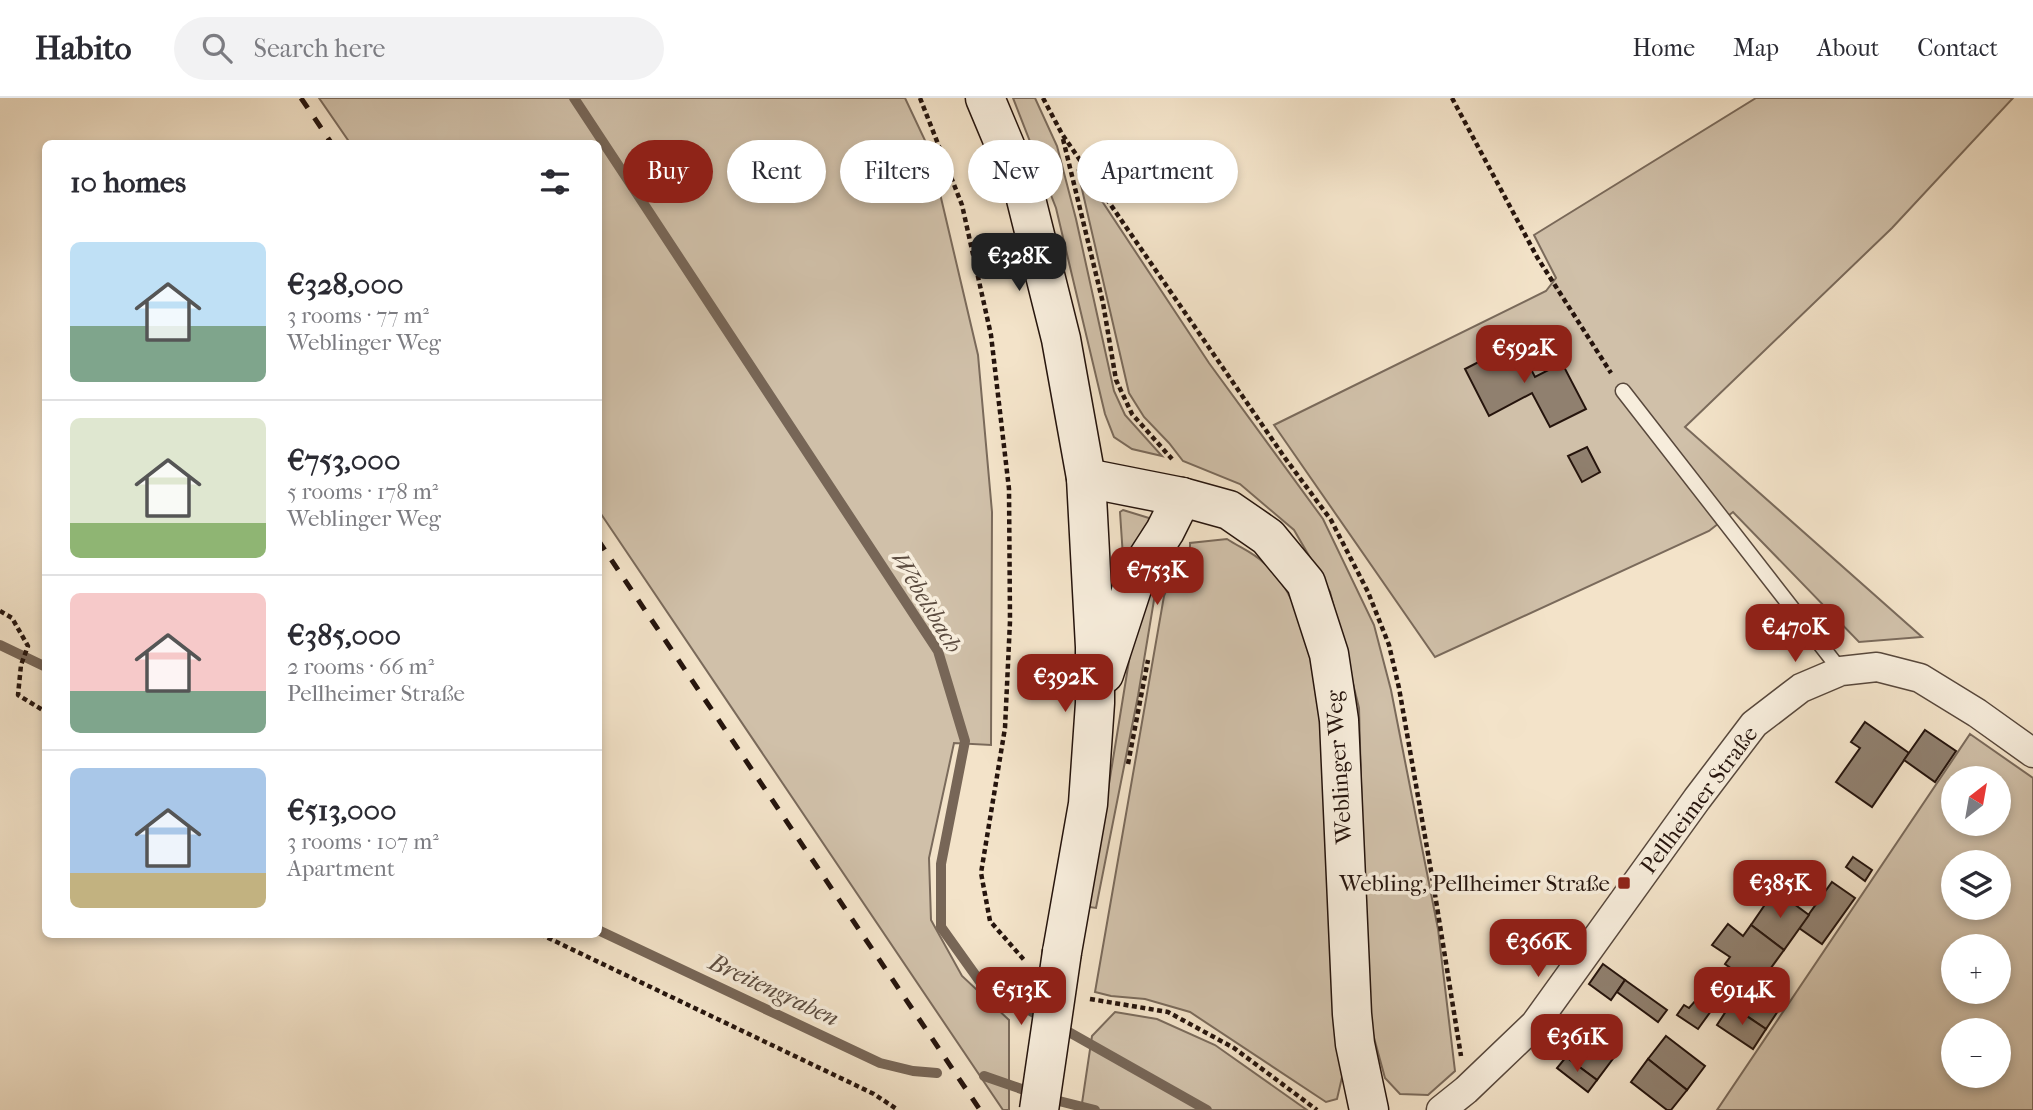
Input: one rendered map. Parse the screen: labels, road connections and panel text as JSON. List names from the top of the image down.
{
  "streets": {
    "main road": ["Weblinger Weg"],
    "street": ["Pellheimer Straße"]
  },
  "water": ["Webelsbach", "Breitengraben"],
  "places": {
    "transit": ["Webling, Pellheimer Straße"]
  },
  "north": "top right",
  "page": {
    "header": "Habito",
    "search": "Search here",
    "nav": [
      "Home",
      "Map",
      "About",
      "Contact"
    ],
    "chip": [
      "Buy",
      "Rent",
      "Filters",
      "New",
      "Apartment"
    ],
    "heading": "10 homes",
    "list": [
      {
        "name": "€328,000",
        "note": "3 rooms · 77 m² · Weblinger Weg"
      },
      {
        "name": "€753,000",
        "note": "5 rooms · 178 m² · Weblinger Weg"
      },
      {
        "name": "€385,000",
        "note": "2 rooms · 66 m² · Pellheimer Straße"
      },
      {
        "name": "€513,000",
        "note": "3 rooms · 107 m² · Apartment"
      }
    ],
    "price": [
      "€328K",
      "€592K",
      "€753K",
      "€470K",
      "€392K",
      "€385K",
      "€366K",
      "€513K",
      "€914K",
      "€361K"
    ],
    "map_buttons": ["+", "−"]
  }
}
